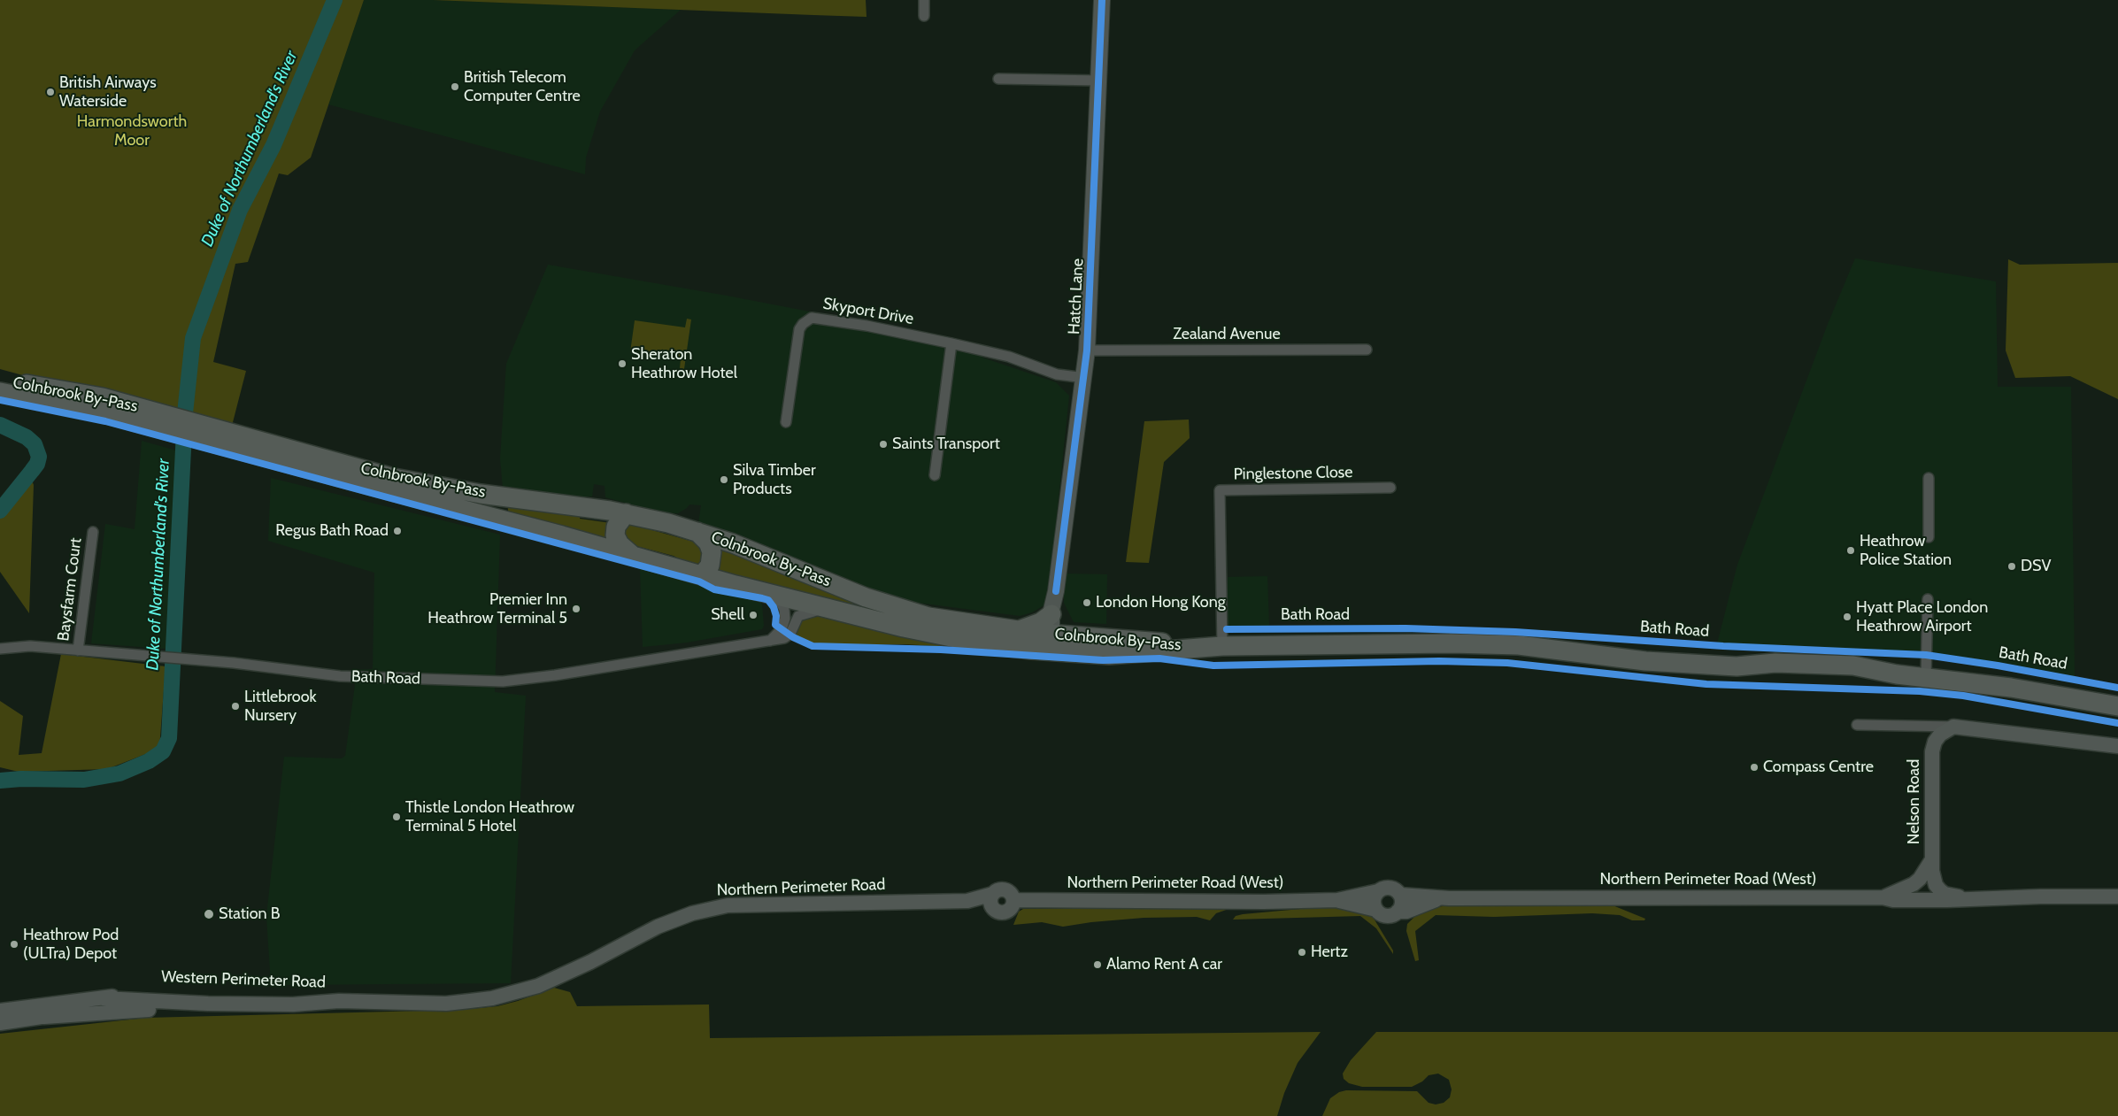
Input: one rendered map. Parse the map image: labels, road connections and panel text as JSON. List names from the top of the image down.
{
  "streets": {
    "highway": ["Colnbrook By-Pass", "Bath Road"],
    "main road": ["Hatch Lane"],
    "street": [
      "Skyport Drive",
      "Zealand Avenue",
      "Pinglestone Close",
      "Baysfarm Court",
      "Nelson Road",
      "Northern Perimeter Road (West)",
      "Northern Perimeter Road",
      "Western Perimeter Road"
    ]
  },
  "crossings": [
    ["Hatch Lane", "Skyport Drive"],
    ["Hatch Lane", "Zealand Avenue"],
    ["Hatch Lane", "Colnbrook By-Pass"],
    ["Colnbrook By-Pass", "Bath Road"],
    ["Pinglestone Close", "Bath Road"],
    ["Baysfarm Court", "Bath Road"],
    ["Nelson Road", "Northern Perimeter Road (West)"],
    ["Northern Perimeter Road (West)", "Northern Perimeter Road"],
    ["Northern Perimeter Road", "Western Perimeter Road"]
  ],
  "water": ["Duke of Northumberland's River"],
  "parks": ["Harmondsworth Moor"],
  "places": [
    "British Telecom Computer Centre",
    "British Airways Waterside",
    "Sheraton Heathrow Hotel",
    "Saints Transport",
    "Silva Timber Products",
    "Regus Bath Road",
    "Heathrow Police Station",
    "DSV",
    "London Hong Kong",
    "Premier Inn Heathrow Terminal 5",
    "Shell",
    "Hyatt Place London Heathrow Airport",
    "Littlebrook Nursery",
    "Compass Centre",
    "Thistle London Heathrow Terminal 5 Hotel",
    "Station B",
    "Heathrow Pod (ULTra) Depot",
    "Hertz",
    "Alamo Rent A car"
  ]
}
